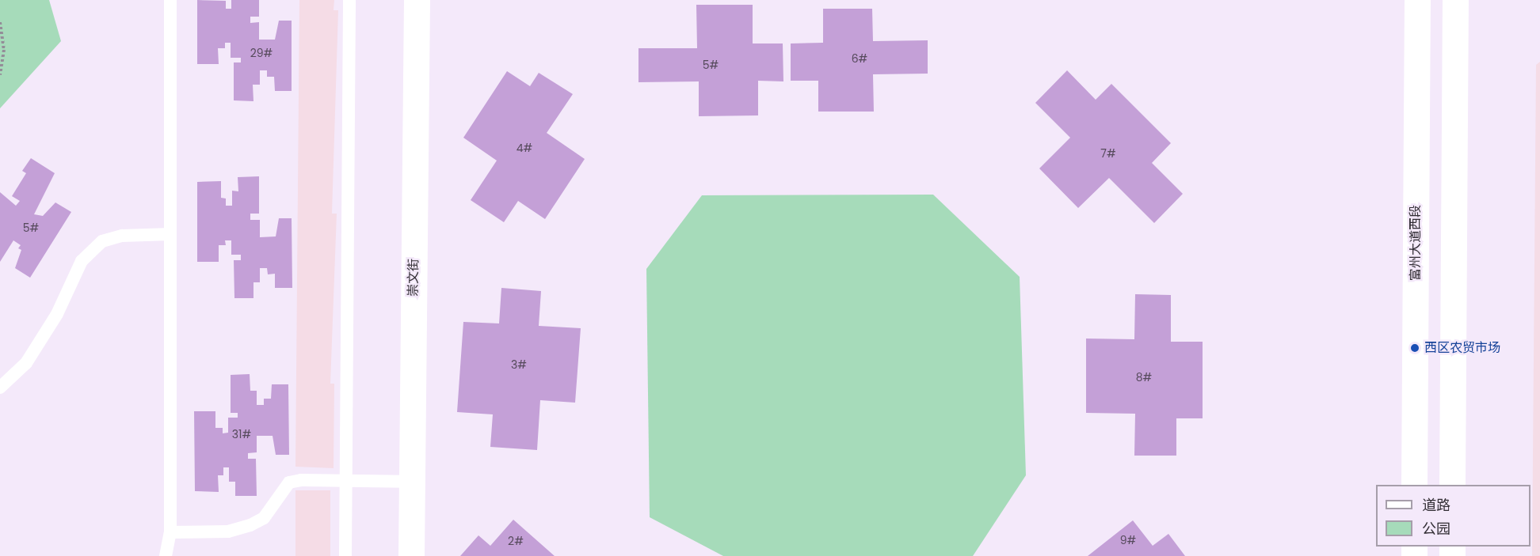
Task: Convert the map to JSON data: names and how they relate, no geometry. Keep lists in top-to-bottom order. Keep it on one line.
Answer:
{"streets":{"main road":["富州大道西段","崇文街"]},"places":["西区农贸市场"],"house_numbers":["29#","6#","5#","4#","7#","5#","3#","8#","31#","9#","2#"],"legend":["道路","公园"]}
